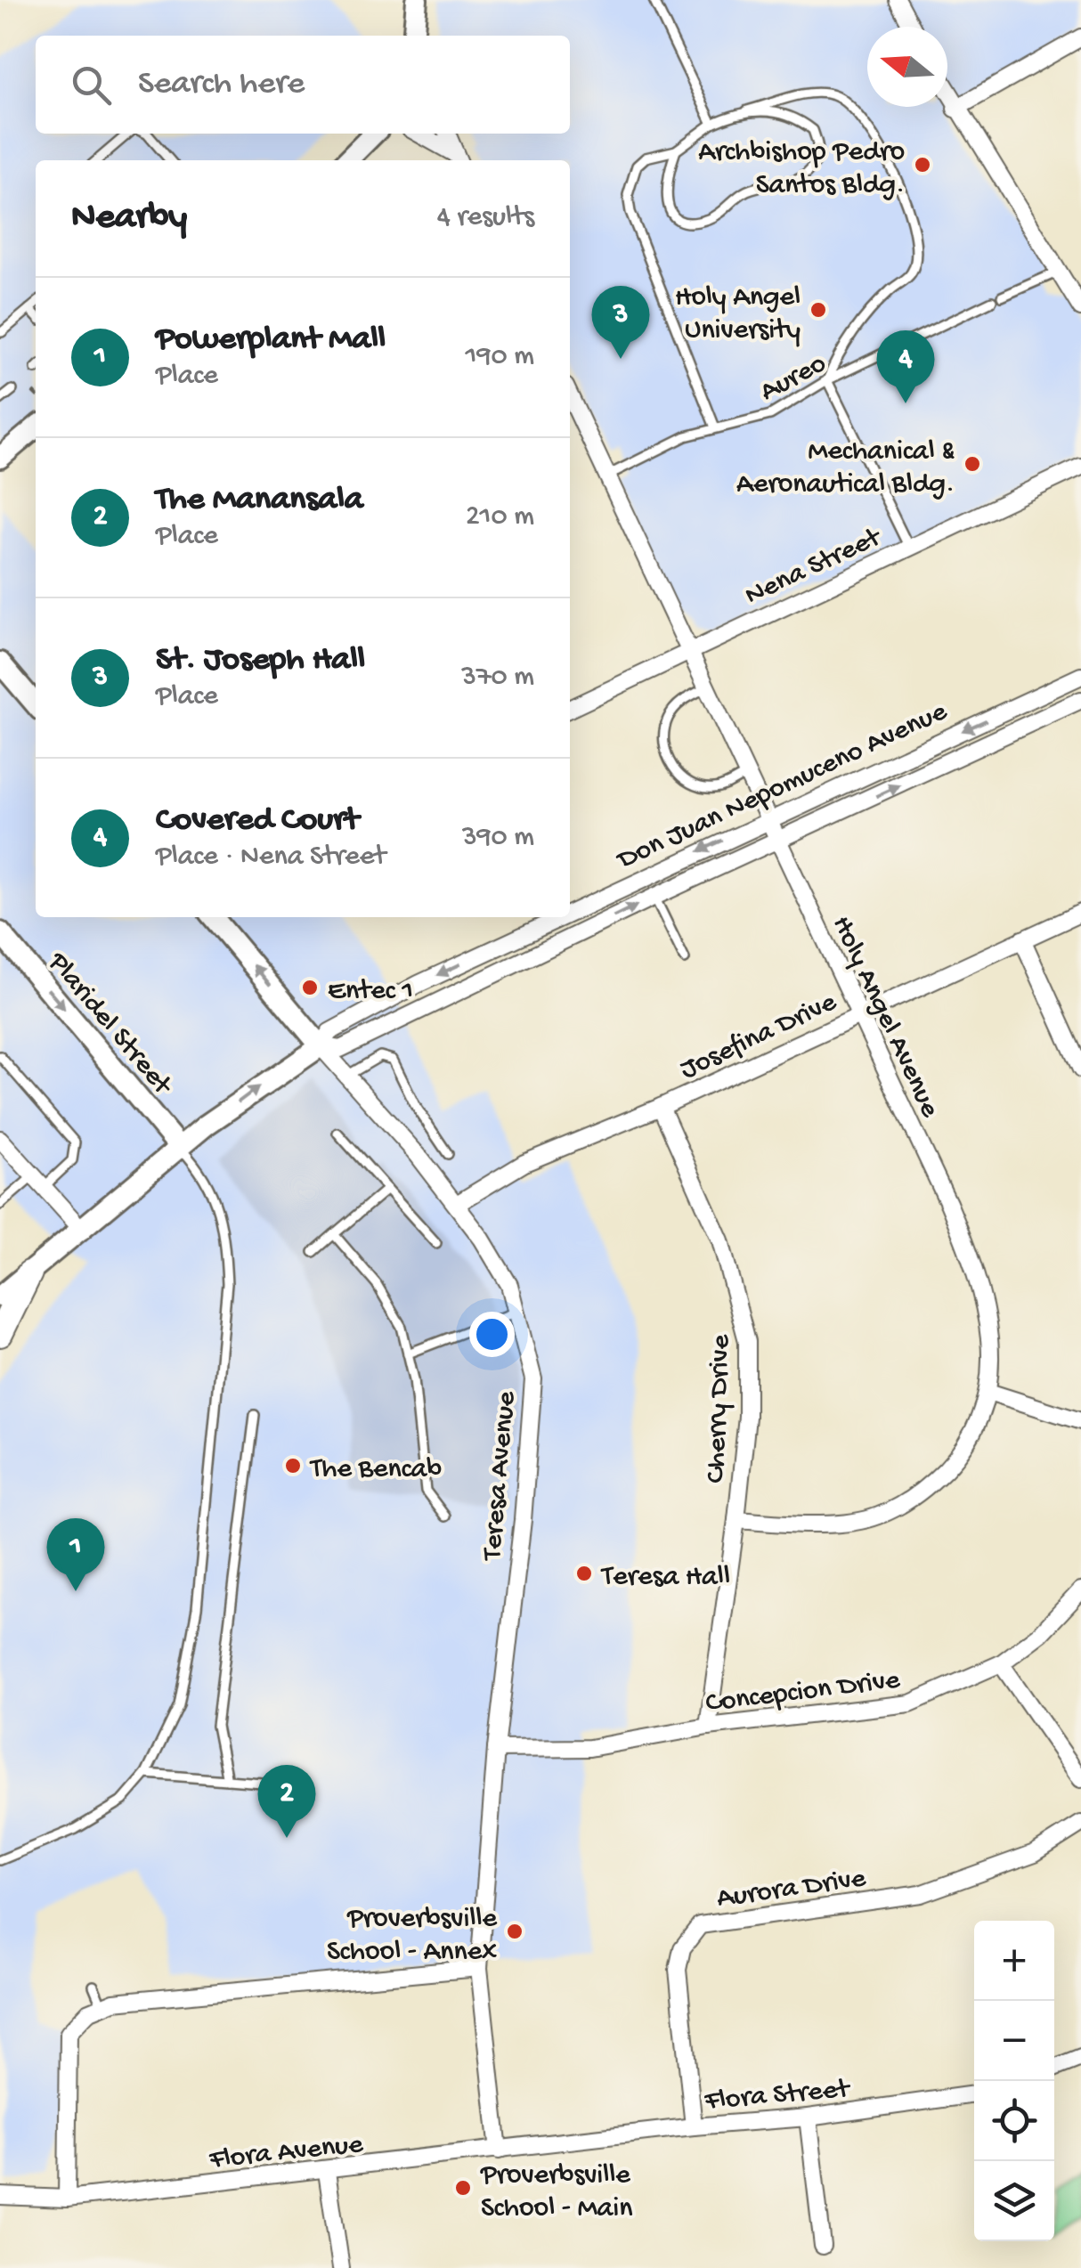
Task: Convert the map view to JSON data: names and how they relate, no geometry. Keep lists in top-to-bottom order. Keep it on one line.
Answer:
{"streets":{"street":["Nena Street","Don Juan Nepomuceno Avenue","Holy Angel Avenue","Plaridel Street","Josefina Drive","Cherry Drive","Teresa Avenue","Concepcion Drive","Aurora Drive","Flora Street","Flora Avenue"],"lane":["Aureo"]},"crossings":[["Aureo","Holy Angel Avenue"],["Nena Street","Holy Angel Avenue"],["Don Juan Nepomuceno Avenue","Holy Angel Avenue"],["Don Juan Nepomuceno Avenue","Plaridel Street"],["Don Juan Nepomuceno Avenue","Teresa Avenue"],["Holy Angel Avenue","Josefina Drive"],["Holy Angel Avenue","Cherry Drive"],["Josefina Drive","Cherry Drive"],["Josefina Drive","Teresa Avenue"],["Cherry Drive","Concepcion Drive"],["Teresa Avenue","Concepcion Drive"],["Teresa Avenue","Flora Avenue"],["Aurora Drive","Flora Street"],["Flora Street","Flora Avenue"]],"places":["Archbishop Pedro Santos Bldg.","Holy Angel University","Mechanical & Aeronautical Bldg.","Entec 1","The Bencab","Teresa Hall","Proverbsville School - Annex","Proverbsville School - Main"],"north":"left","page":{"search":"Search here","heading":["Nearby","4 results"],"list":[{"mark":"1","name":"Powerplant Mall","note":"Place","value":"190 m"},{"mark":"2","name":"The Manansala","note":"Place","value":"210 m"},{"mark":"3","name":"St. Joseph Hall","note":"Place","value":"370 m"},{"mark":"4","name":"Covered Court","note":"Place · Nena Street","value":"390 m"}],"pins":["3","4","1","2"],"map_buttons":["+","−"]}}
